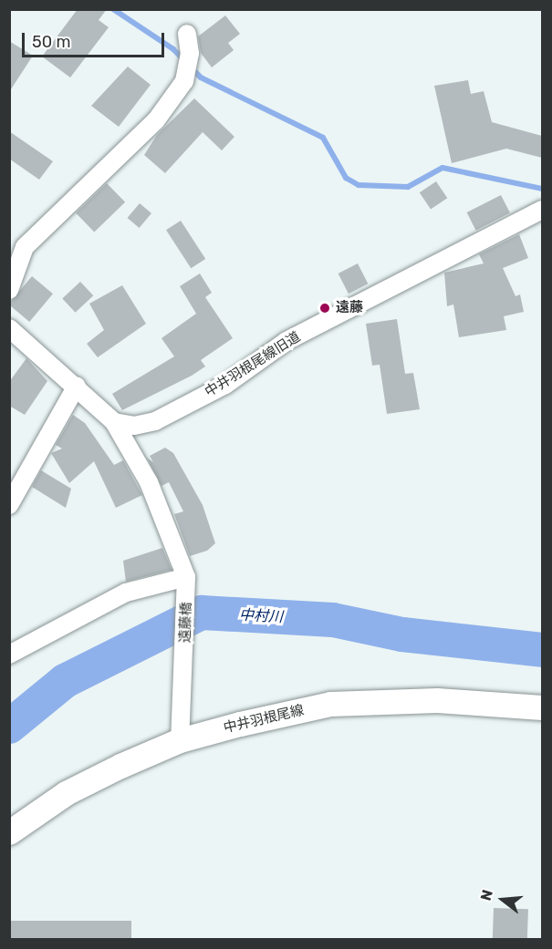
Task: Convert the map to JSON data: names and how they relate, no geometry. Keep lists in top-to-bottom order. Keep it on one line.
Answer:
{"streets":{"main road":["中井羽根尾線"],"street":["中井羽根尾線旧道","遠藤橋"]},"crossings":[["遠藤橋","中井羽根尾線"]],"water":["中村川"],"places":["遠藤"],"scale_bar":"50 m","north":"left"}
